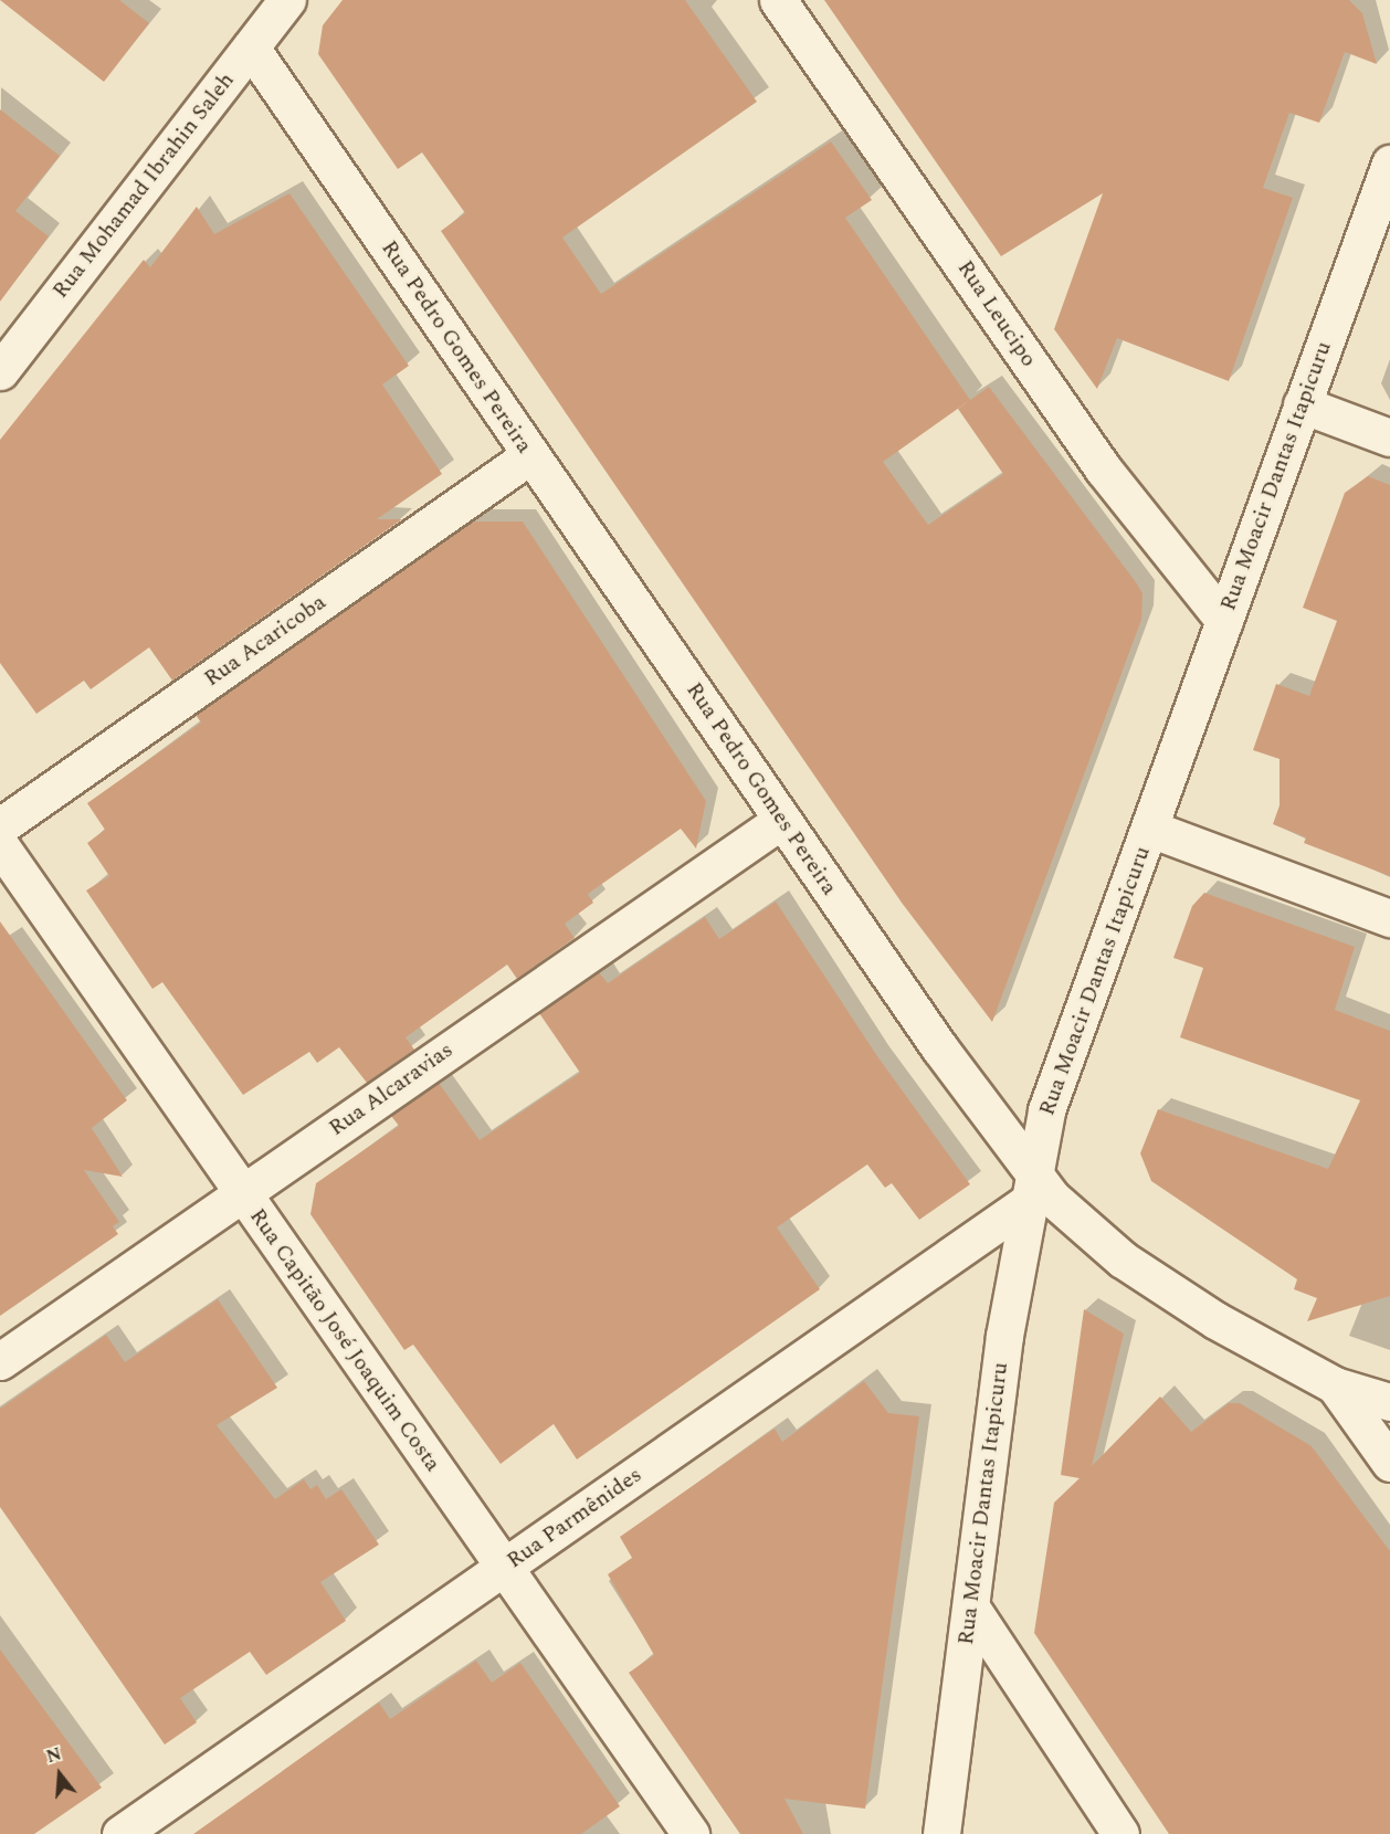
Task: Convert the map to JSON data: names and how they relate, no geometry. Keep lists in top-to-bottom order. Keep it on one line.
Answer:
{"streets":{"street":["Rua Mohamad Ibrahin Saleh","Rua Leucipo","Rua Pedro Gomes Pereira","Rua Moacir Dantas Itapicuru","Rua Acaricoba","Rua Alcaravias","Rua Capitão José Joaquim Costa","Rua Parmênides"]},"crossings":[["Rua Mohamad Ibrahin Saleh","Rua Pedro Gomes Pereira"],["Rua Leucipo","Rua Moacir Dantas Itapicuru"],["Rua Pedro Gomes Pereira","Rua Moacir Dantas Itapicuru"],["Rua Pedro Gomes Pereira","Rua Acaricoba"],["Rua Pedro Gomes Pereira","Rua Alcaravias"],["Rua Pedro Gomes Pereira","Rua Parmênides"],["Rua Moacir Dantas Itapicuru","Rua Parmênides"],["Rua Alcaravias","Rua Capitão José Joaquim Costa"],["Rua Capitão José Joaquim Costa","Rua Parmênides"]],"north":"top"}
